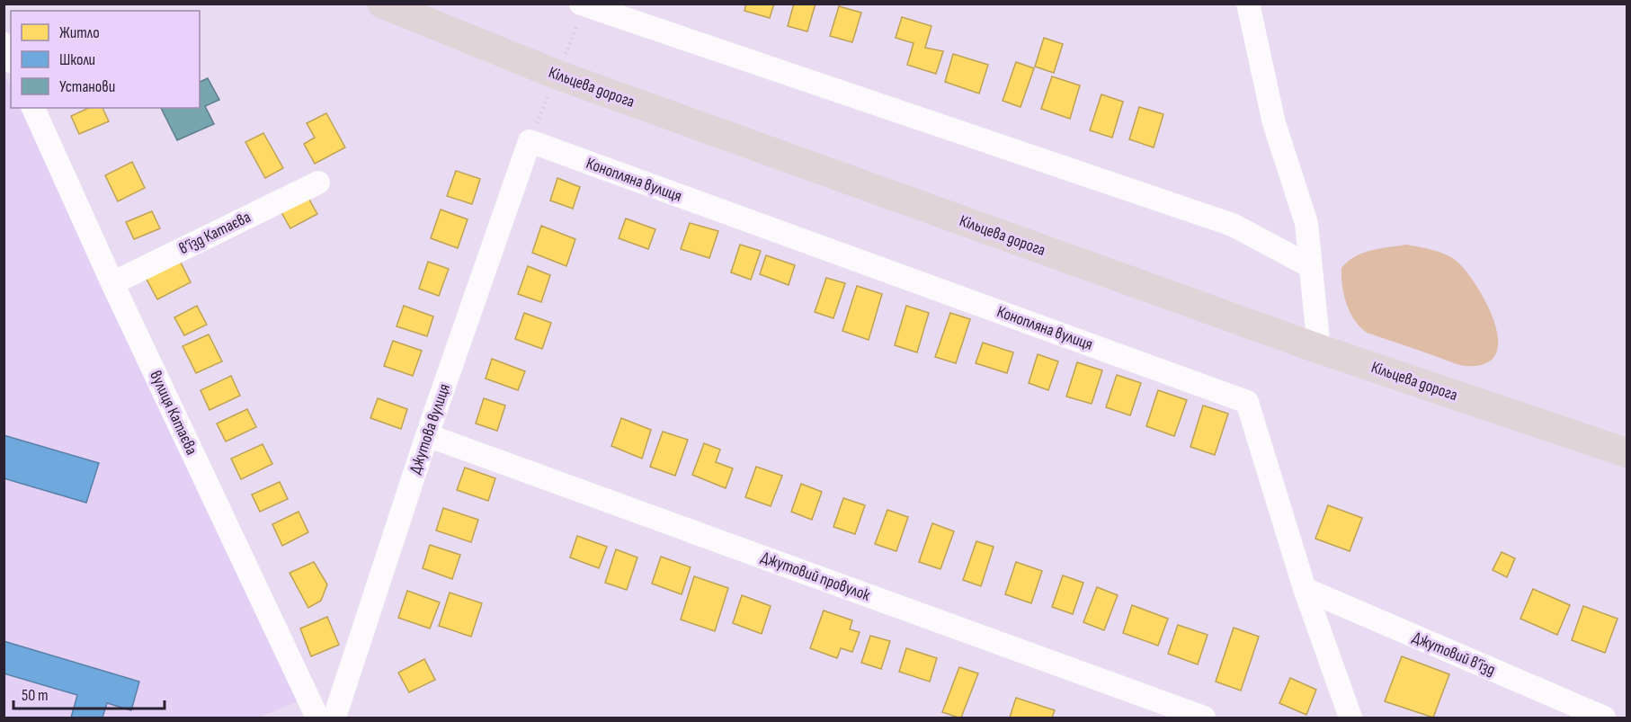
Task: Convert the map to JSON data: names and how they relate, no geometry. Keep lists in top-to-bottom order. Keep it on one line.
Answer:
{"streets":{"highway":["Кільцева дорога"],"street":["Конопляна вулиця","в’їзд Катаєва","вулиця Катаєва","Джутова вулиця","Джутовий провулок","Джутовий в’їзд"]},"crossings":[["Конопляна вулиця","Джутова вулиця"],["Конопляна вулиця","Джутовий в’їзд"],["в’їзд Катаєва","вулиця Катаєва"],["Джутова вулиця","Джутовий провулок"]],"legend":["Житло","Школи","Установи"],"scale_bar":"50 m"}
